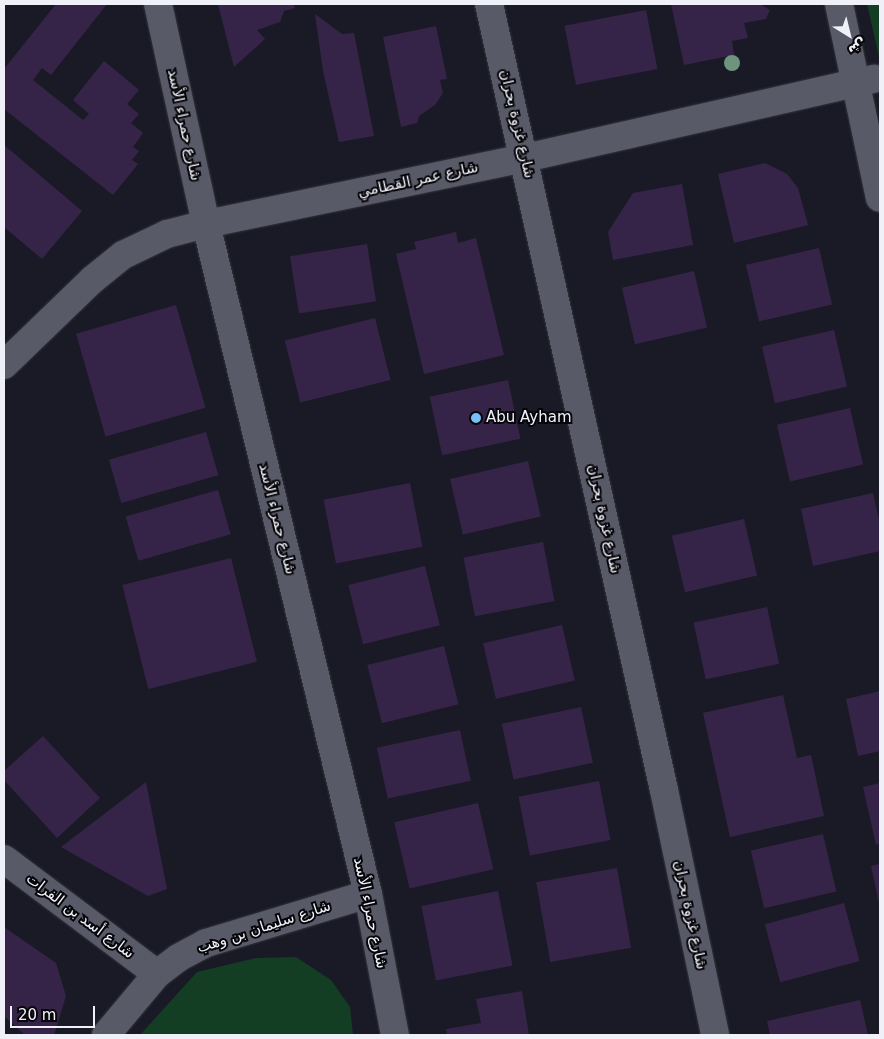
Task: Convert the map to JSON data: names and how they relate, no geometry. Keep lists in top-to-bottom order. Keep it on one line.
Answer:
{"streets":{"street":["شارع غزوة بحران","شارع حمراء الأسد","شارع عمر القطامي","شارع أسد بن الفرات","شارع سليمان بن وهب"]},"crossings":[["شارع غزوة بحران","شارع عمر القطامي"],["شارع حمراء الأسد","شارع عمر القطامي"],["شارع حمراء الأسد","شارع سليمان بن وهب"],["شارع أسد بن الفرات","شارع سليمان بن وهب"]],"places":["Abu Ayham"],"scale_bar":"20 m","north":"bottom right"}
